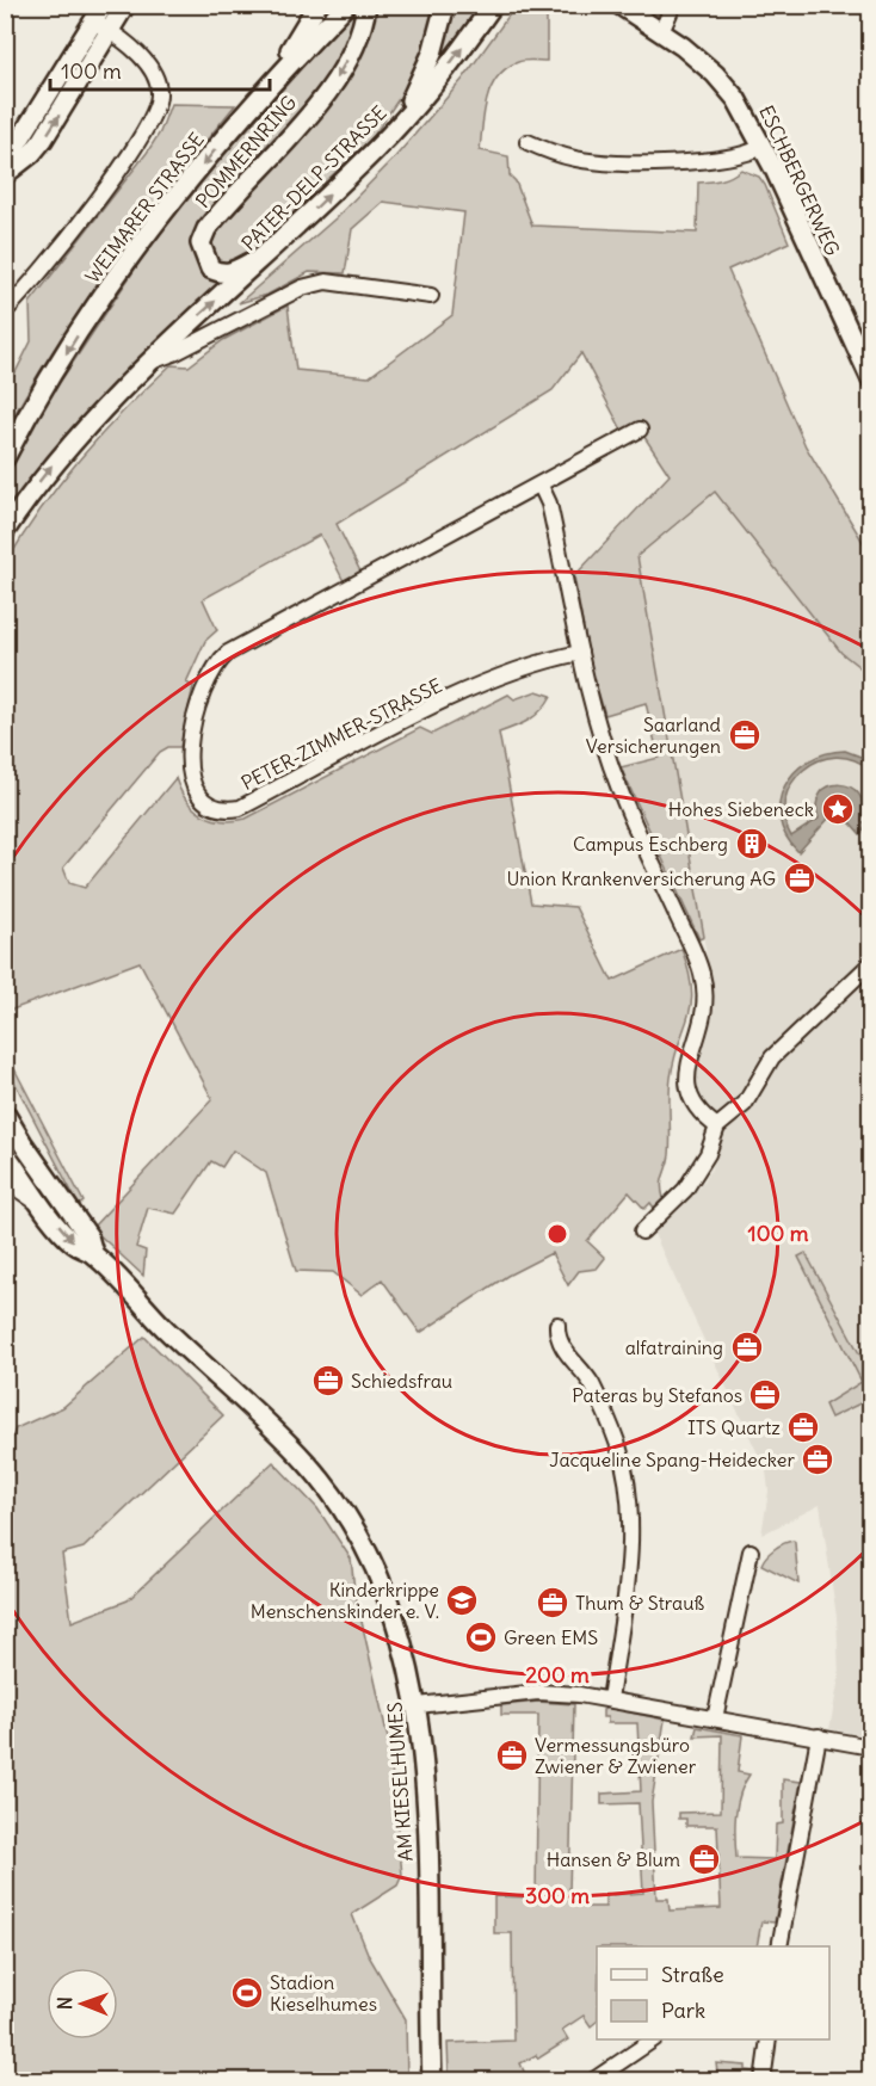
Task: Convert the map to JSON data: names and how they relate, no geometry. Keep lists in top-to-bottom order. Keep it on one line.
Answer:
{"streets":{"street":["POMMERNRING","PATER-DELP-STRASSE","ESCHBERGERWEG","WEIMARER STRASSE","PETER-ZIMMER-STRASSE","AM KIESELHUMES"]},"crossings":[["POMMERNRING","PATER-DELP-STRASSE"],["POMMERNRING","WEIMARER STRASSE"]],"one_way":["PATER-DELP-STRASSE"],"places":{"office":["Saarland Versicherungen","Union Krankenversicherung AG","alfatraining","Schiedsfrau","Pateras by Stefanos","ITS Quartz","Jacqueline Spang-Heidecker","Thum & Strauß","Vermessungsbüro Zwiener & Zwiener","Hansen & Blum"],"place":["Hohes Siebeneck"],"building":["Campus Eschberg"],"school or university":["Kinderkrippe Menschenskinder e. V."],"sports":["Green EMS","Stadion Kieselhumes"]},"legend":["Straße","Park"],"scale_bar":"100 m","north":"left","rings":["100 m","200 m","300 m"]}
